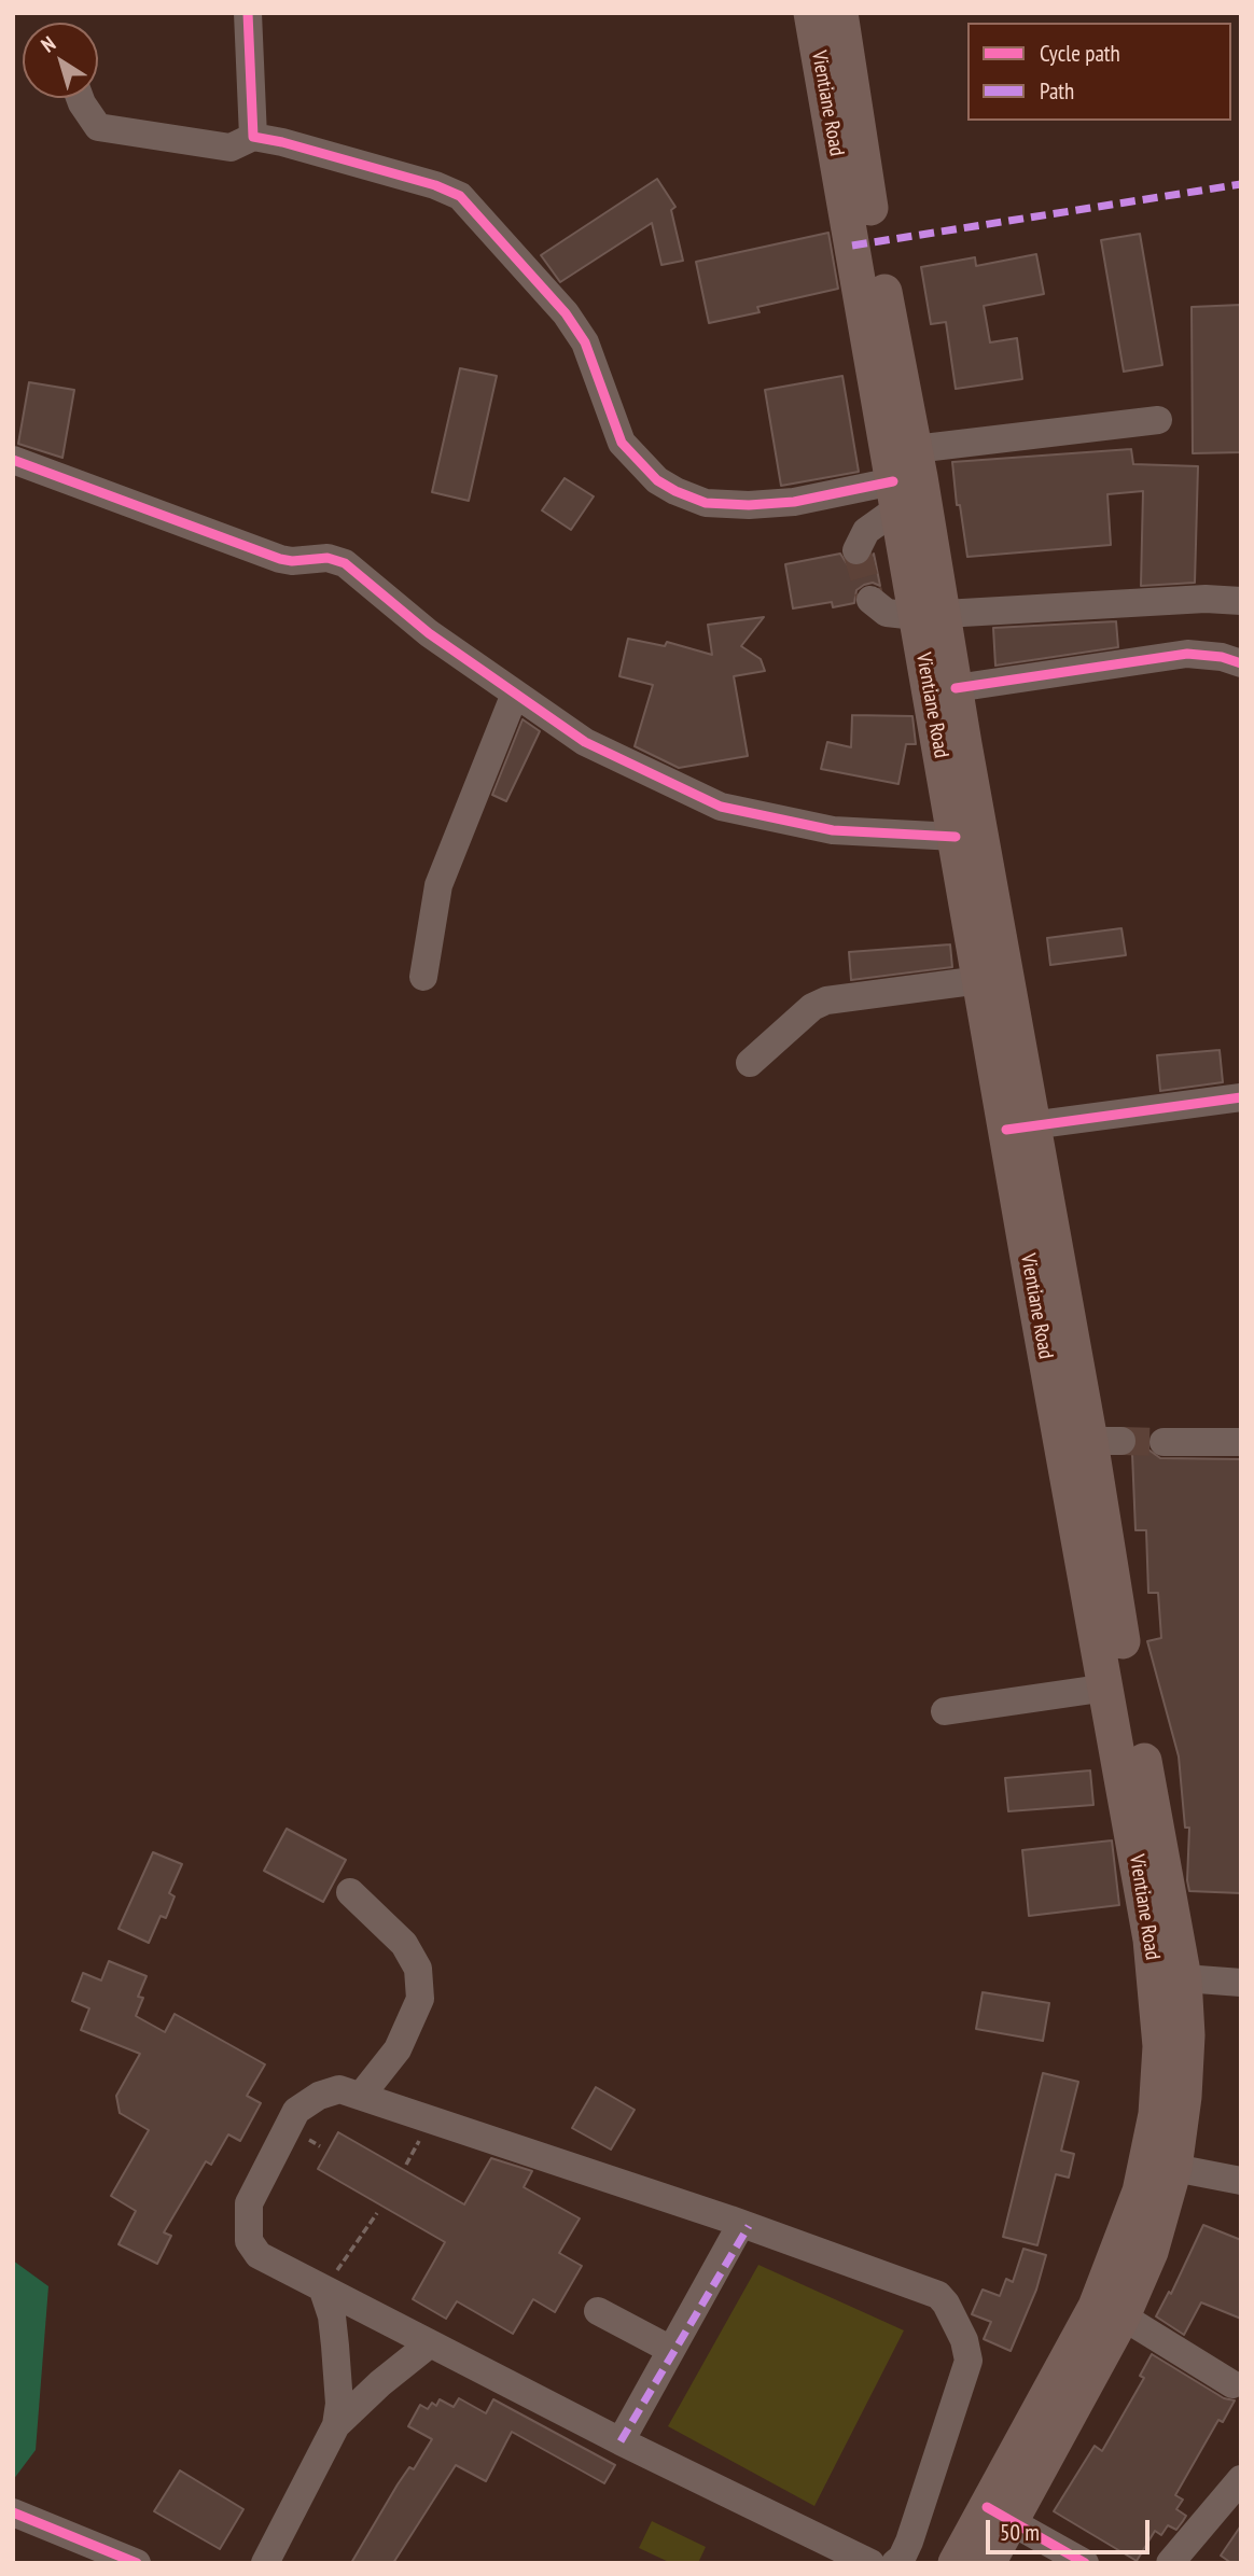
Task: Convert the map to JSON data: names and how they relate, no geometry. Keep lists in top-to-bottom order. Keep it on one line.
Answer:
{"streets":{"main road":["Vientiane Road"]},"legend":["Cycle path","Path"],"scale_bar":"50 m","north":"top left"}
